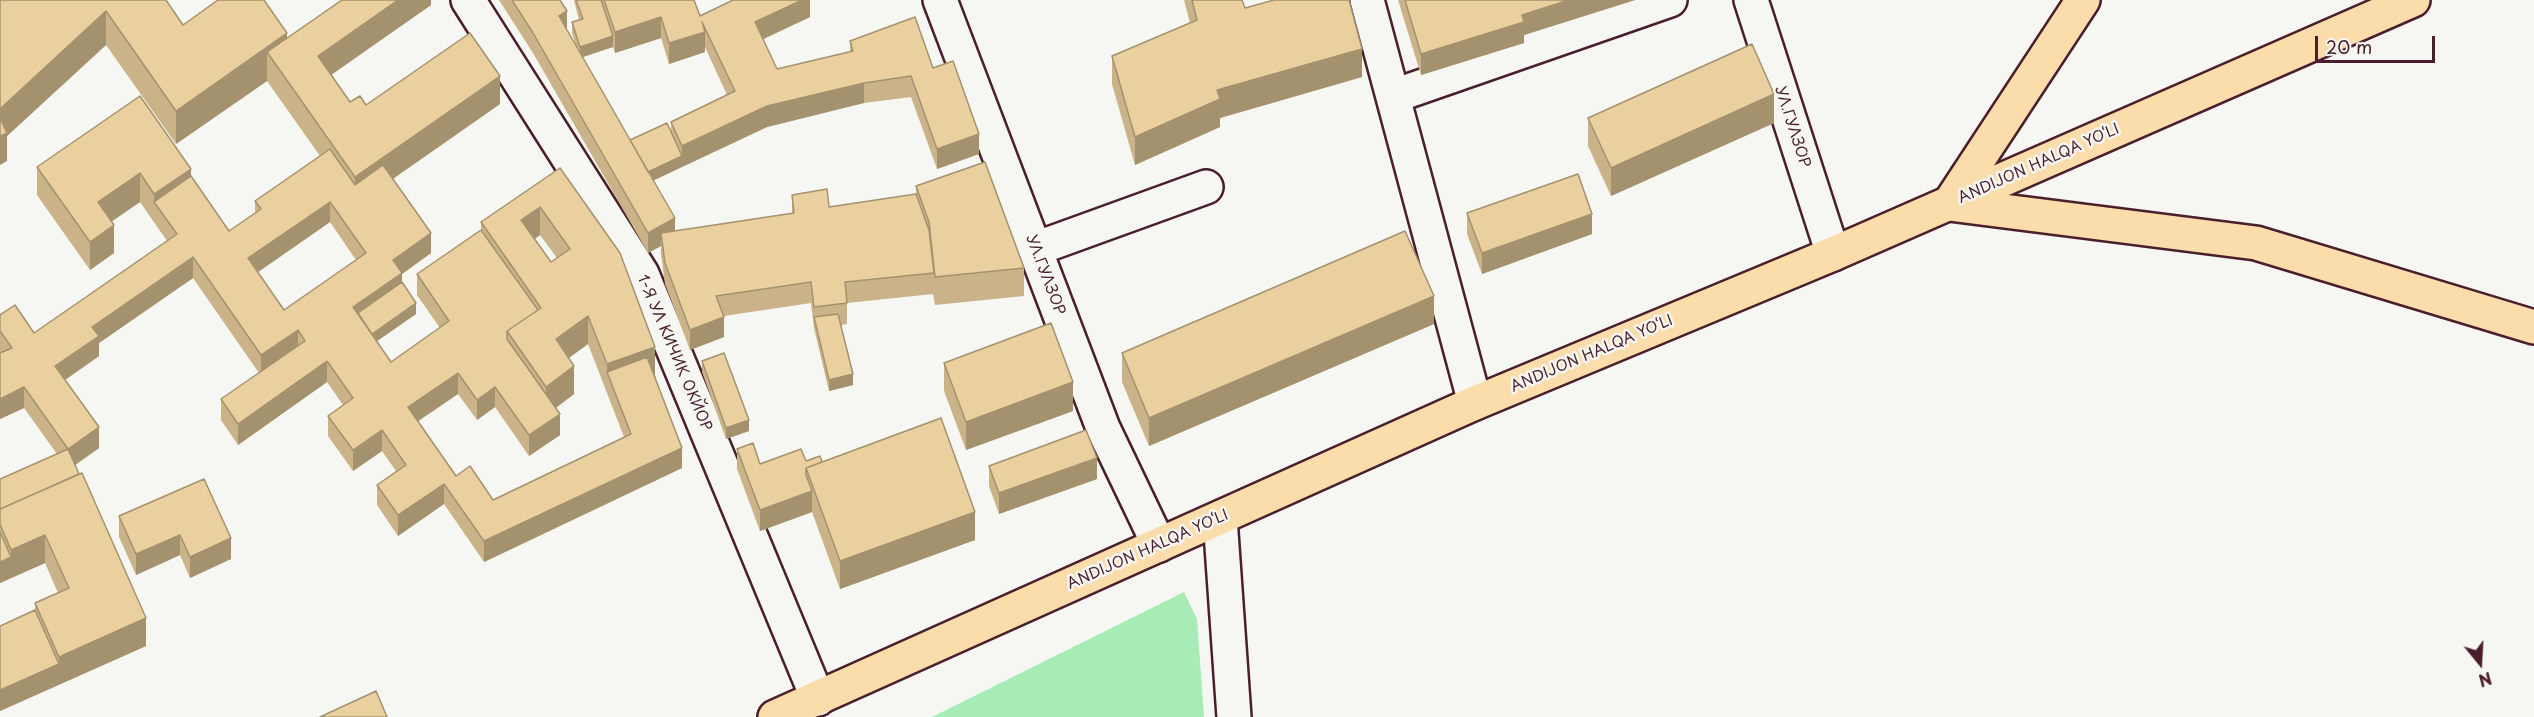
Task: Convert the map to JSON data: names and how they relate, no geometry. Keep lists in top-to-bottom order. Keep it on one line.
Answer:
{"streets":{"main road":["ANDIJON HALQA YO‘LI"],"street":["УЛ.ГУЛЗОР","1-Я УЛ КИЧИК ОКЙОР"]},"crossings":[["УЛ.ГУЛЗОР","ANDIJON HALQA YO‘LI"],["ANDIJON HALQA YO‘LI","1-Я УЛ КИЧИК ОКЙОР"]],"scale_bar":"20 m","north":"bottom"}
